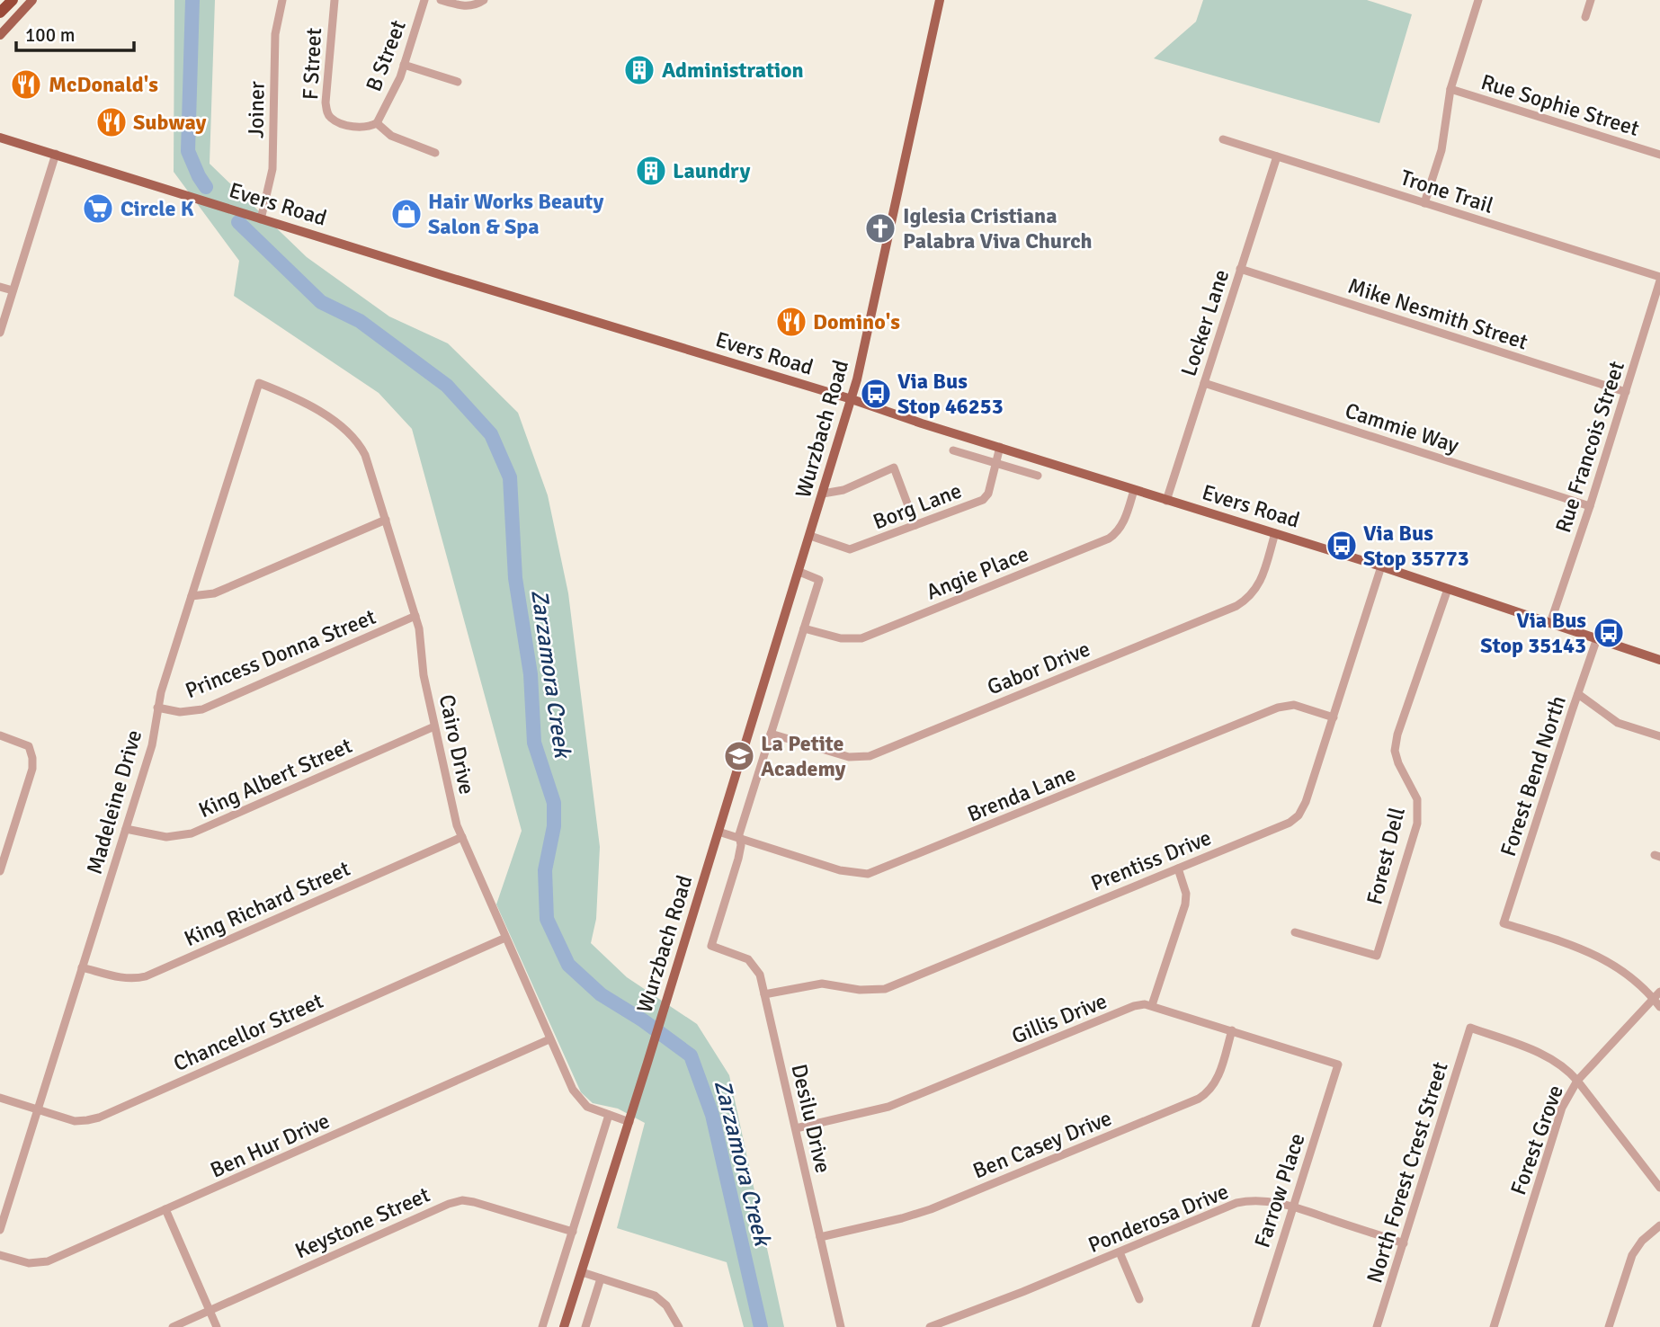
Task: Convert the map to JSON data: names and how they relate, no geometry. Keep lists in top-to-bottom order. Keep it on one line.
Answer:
{"streets":{"main road":["Evers Road","Wurzbach Road"],"street":["B Street","F Street","Rue Sophie Street","Joiner","Trone Trail","Mike Nesmith Street","Locker Lane","Cammie Way","Rue Francois Street","Borg Lane","Angie Place","Princess Donna Street","Gabor Drive","Cairo Drive","Forest Bend North","King Albert Street","Brenda Lane","Madeleine Drive","Forest Dell","Prentiss Drive","King Richard Street","Gillis Drive","Chancellor Street","Desilu Drive","Forest Grove","Ben Casey Drive","Ben Hur Drive","North Forest Crest Street","Farrow Place","Ponderosa Drive","Keystone Street"]},"crossings":[["B Street","F Street"],["Joiner","Evers Road"],["Trone Trail","Locker Lane"],["Trone Trail","Rue Francois Street"],["Evers Road","Locker Lane"],["Evers Road","Wurzbach Road"],["Evers Road","Rue Francois Street"],["Evers Road","Borg Lane"],["Evers Road","Angie Place"],["Evers Road","Gabor Drive"],["Evers Road","Forest Bend North"],["Evers Road","Forest Dell"],["Evers Road","Prentiss Drive"],["Mike Nesmith Street","Locker Lane"],["Mike Nesmith Street","Rue Francois Street"],["Locker Lane","Cammie Way"],["Cammie Way","Rue Francois Street"],["Wurzbach Road","Borg Lane"],["Wurzbach Road","Angie Place"],["Wurzbach Road","Gabor Drive"],["Wurzbach Road","Cairo Drive"],["Wurzbach Road","Brenda Lane"],["Wurzbach Road","Desilu Drive"],["Princess Donna Street","Cairo Drive"],["Princess Donna Street","Madeleine Drive"],["Cairo Drive","King Albert Street"],["Cairo Drive","Madeleine Drive"],["Cairo Drive","King Richard Street"],["Cairo Drive","Chancellor Street"],["Cairo Drive","Ben Hur Drive"],["Forest Bend North","Forest Grove"],["King Albert Street","Madeleine Drive"],["Brenda Lane","Prentiss Drive"],["Madeleine Drive","King Richard Street"],["Madeleine Drive","Chancellor Street"],["Prentiss Drive","Desilu Drive"],["Gillis Drive","Desilu Drive"],["Gillis Drive","Ben Casey Drive"],["Gillis Drive","Farrow Place"],["Desilu Drive","Ben Casey Drive"],["Forest Grove","North Forest Crest Street"],["North Forest Crest Street","Ponderosa Drive"],["Farrow Place","Ponderosa Drive"]],"water":["Zarzamora Creek"],"places":{"building":["Administration","Laundry"],"restaurant":["McDonald's","Subway","Domino's"],"supermarket":["Circle K"],"shop":["Hair Works Beauty Salon & Spa"],"church":["Iglesia Cristiana Palabra Viva Church"],"bus stop":["Via Bus Stop 46253","Via Bus Stop 35773","Via Bus Stop 35143"],"school or university":["La Petite Academy"]},"scale_bar":"100 m"}
